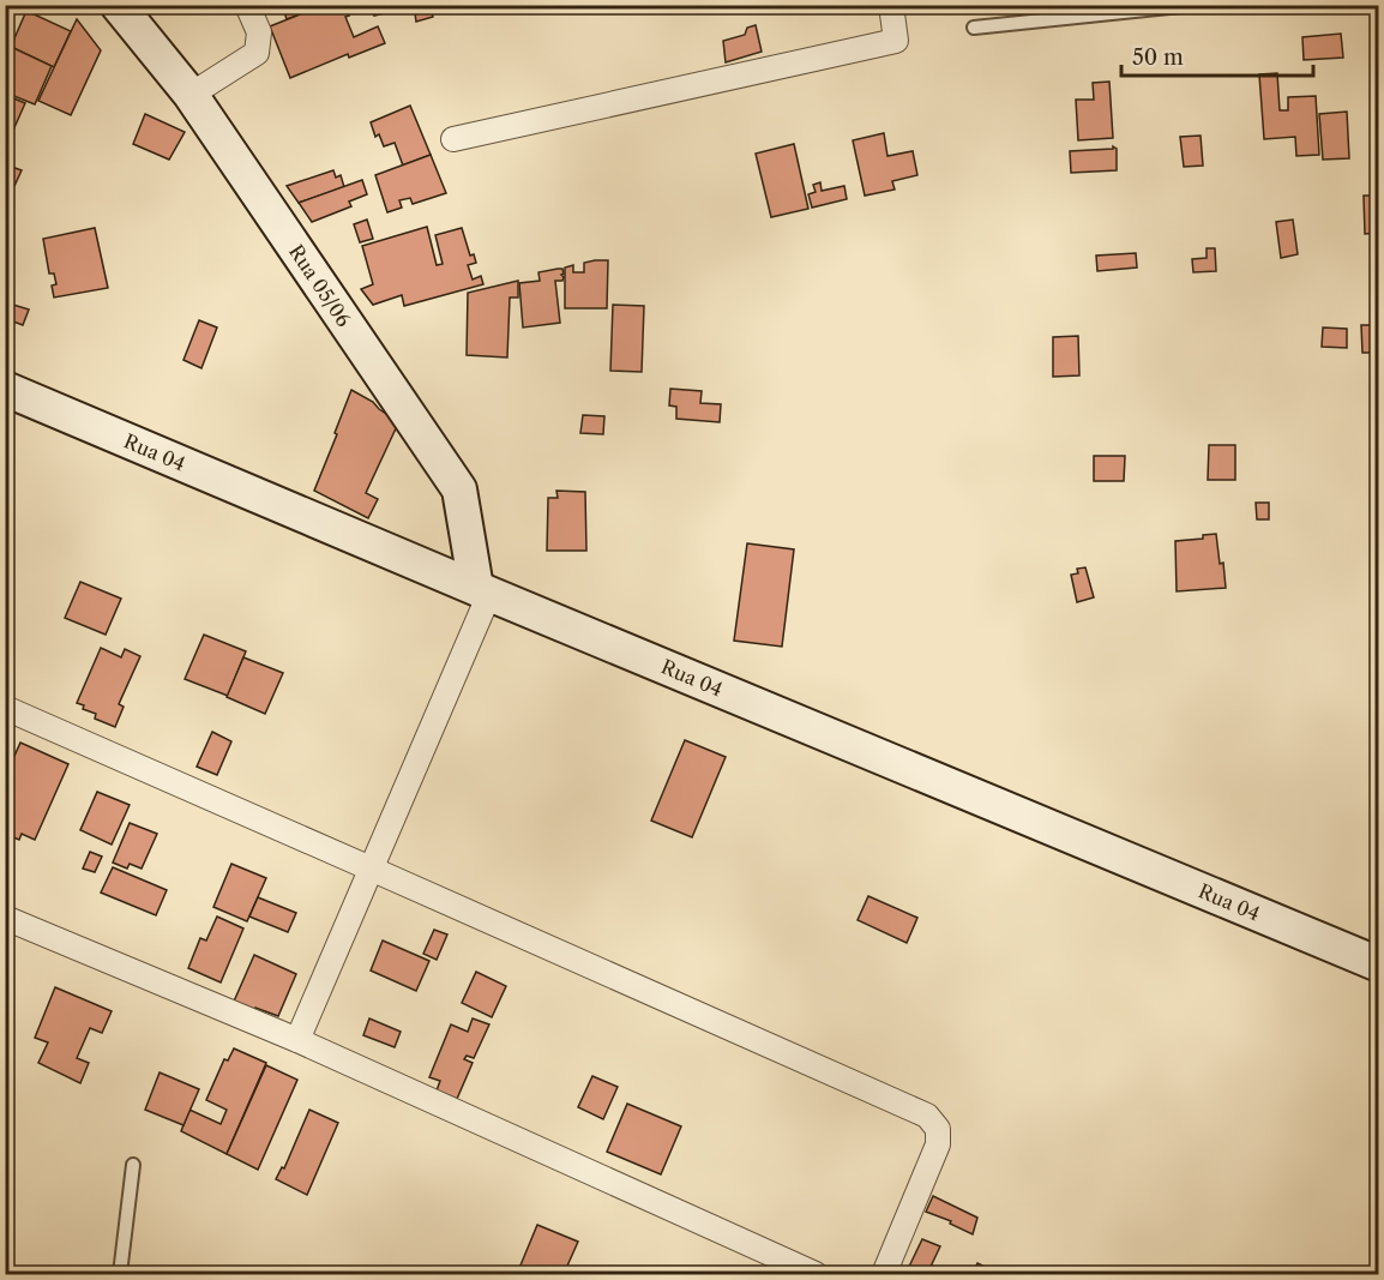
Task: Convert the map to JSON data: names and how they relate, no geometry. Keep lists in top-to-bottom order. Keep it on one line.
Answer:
{"streets":{"street":["Rua 05/06","Rua 04"]},"crossings":[["Rua 05/06","Rua 04"]],"scale_bar":"50 m"}
